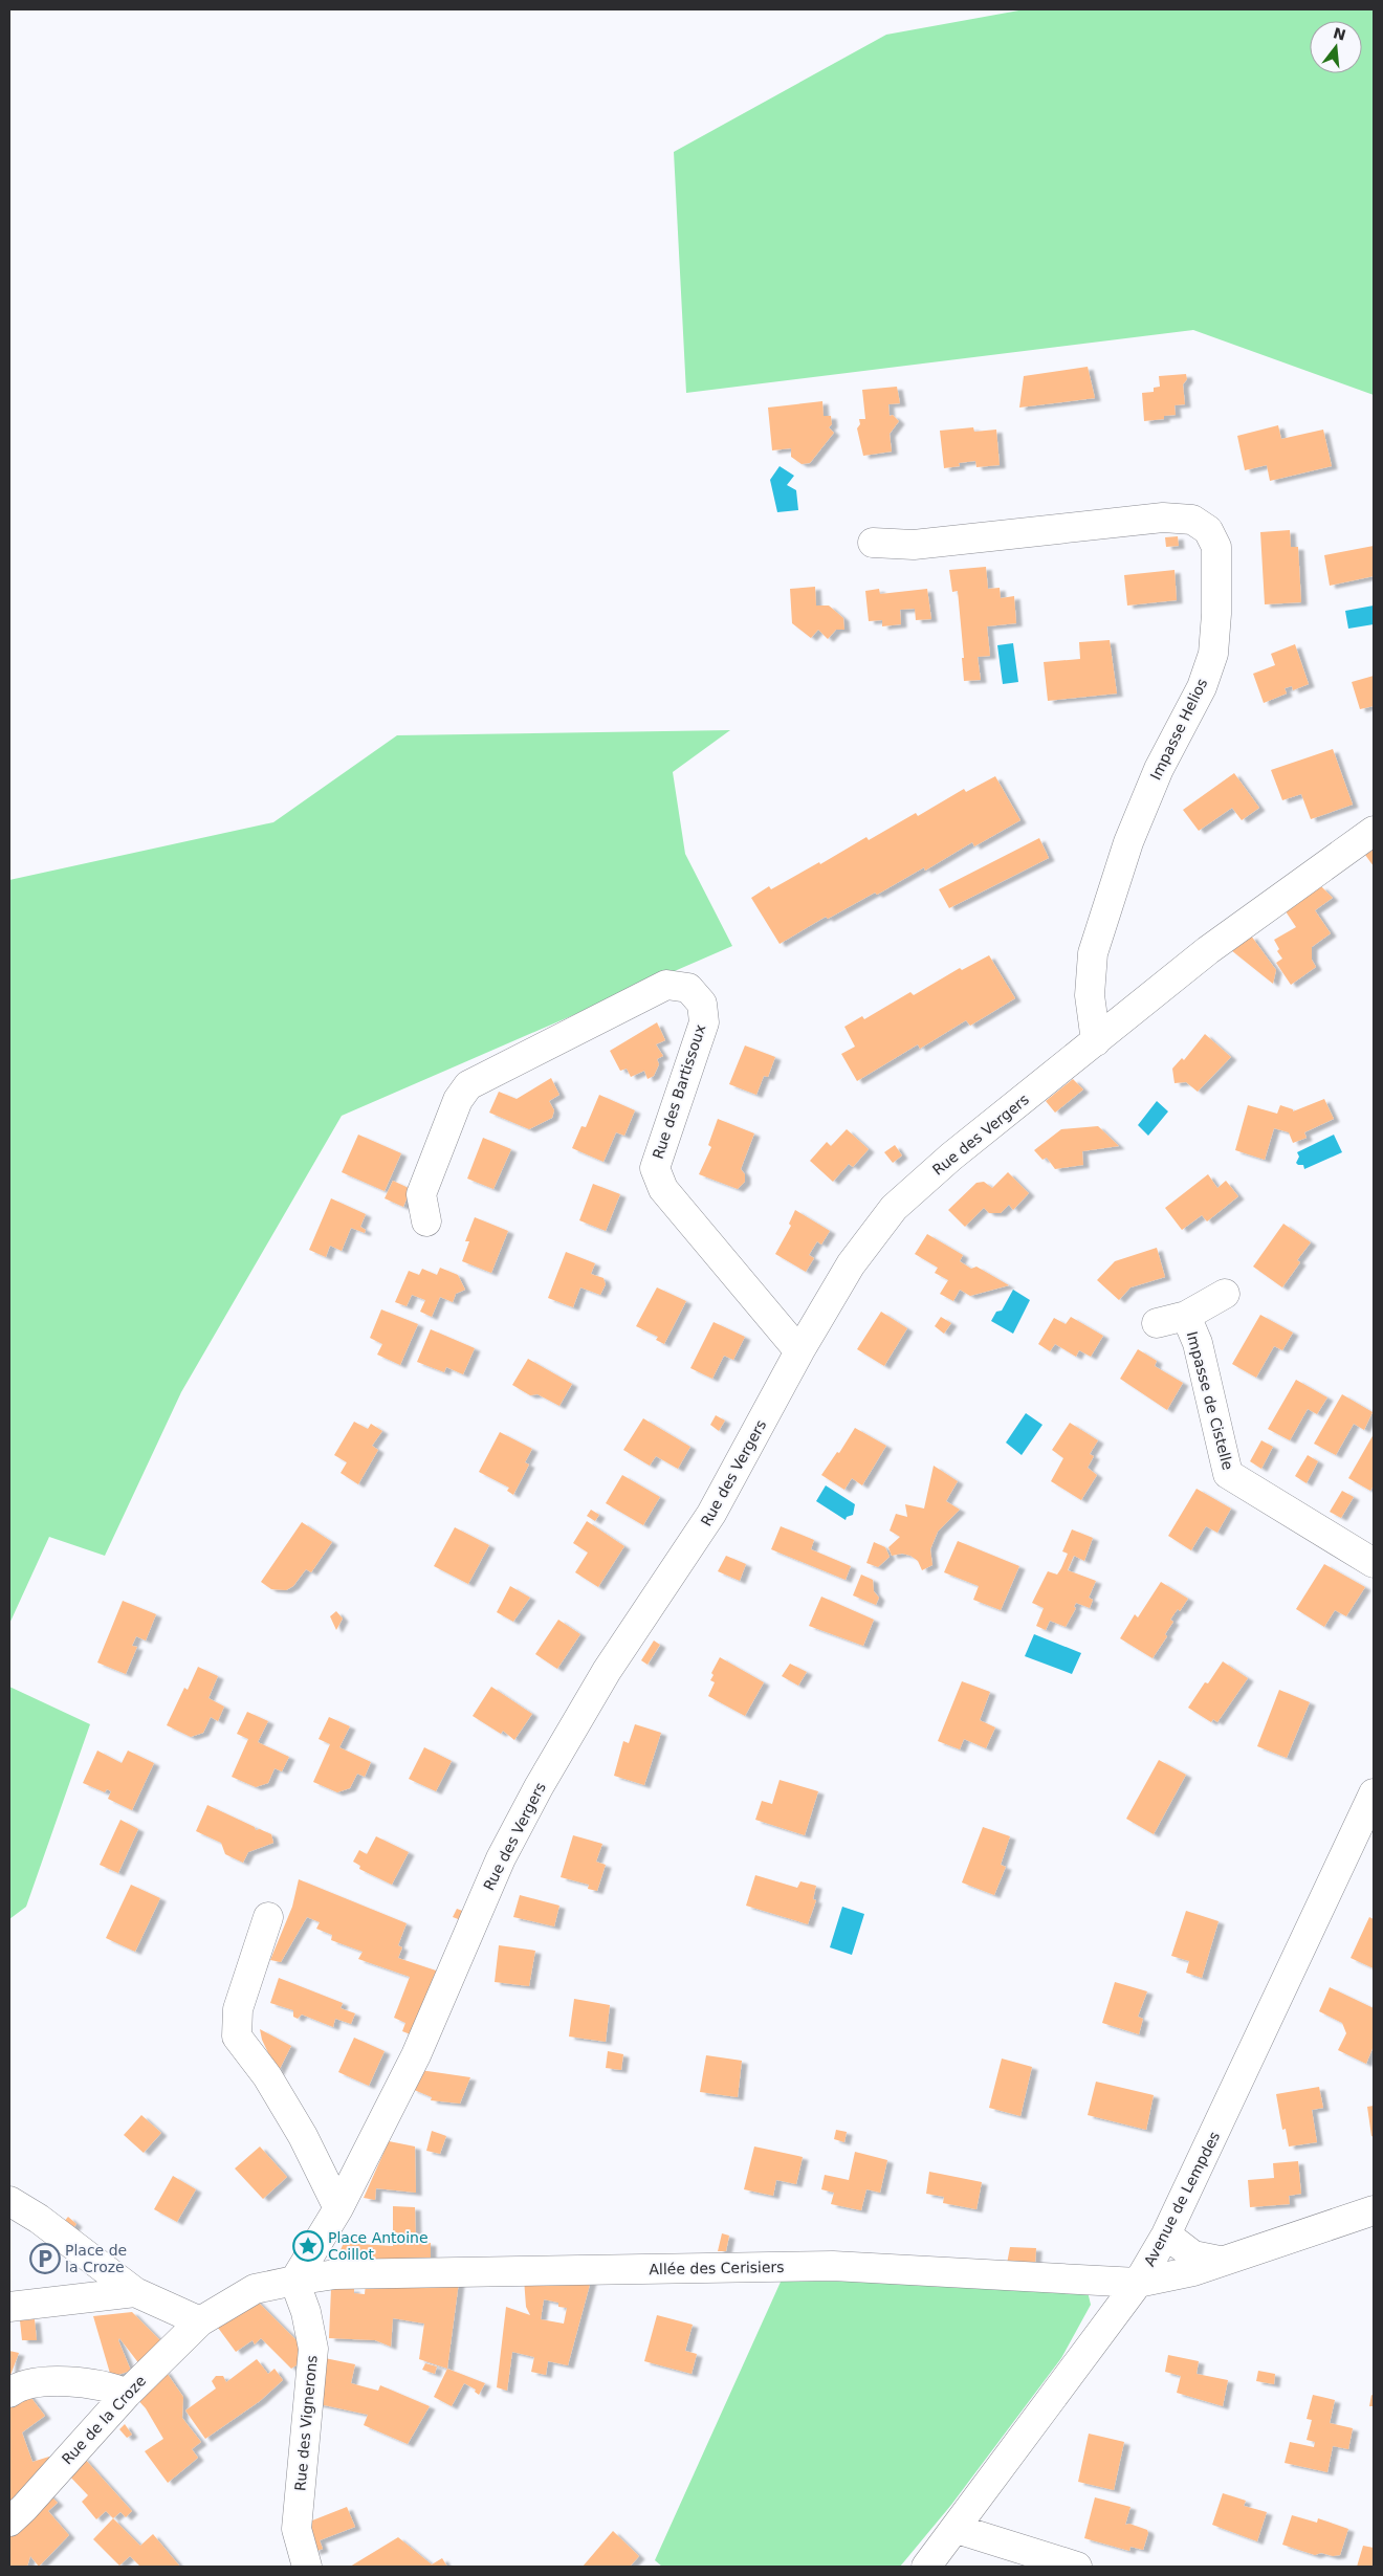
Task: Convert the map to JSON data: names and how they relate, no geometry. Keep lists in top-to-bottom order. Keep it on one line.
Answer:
{"streets":{"street":["Impasse Helios","Rue des Bartissoux","Rue des Vergers","Impasse de Cistelle","Avenue de Lempdes","Allée des Cerisiers","Rue de la Croze","Rue des Vignerons"]},"crossings":[["Impasse Helios","Rue des Vergers"],["Rue des Bartissoux","Rue des Vergers"],["Rue des Vergers","Allée des Cerisiers"],["Rue des Vergers","Rue des Vignerons"],["Avenue de Lempdes","Allée des Cerisiers"],["Allée des Cerisiers","Rue des Vignerons"]],"places":{"place":["Place Antoine Coillot"],"parking":["Place de la Croze"]},"north":"top"}
